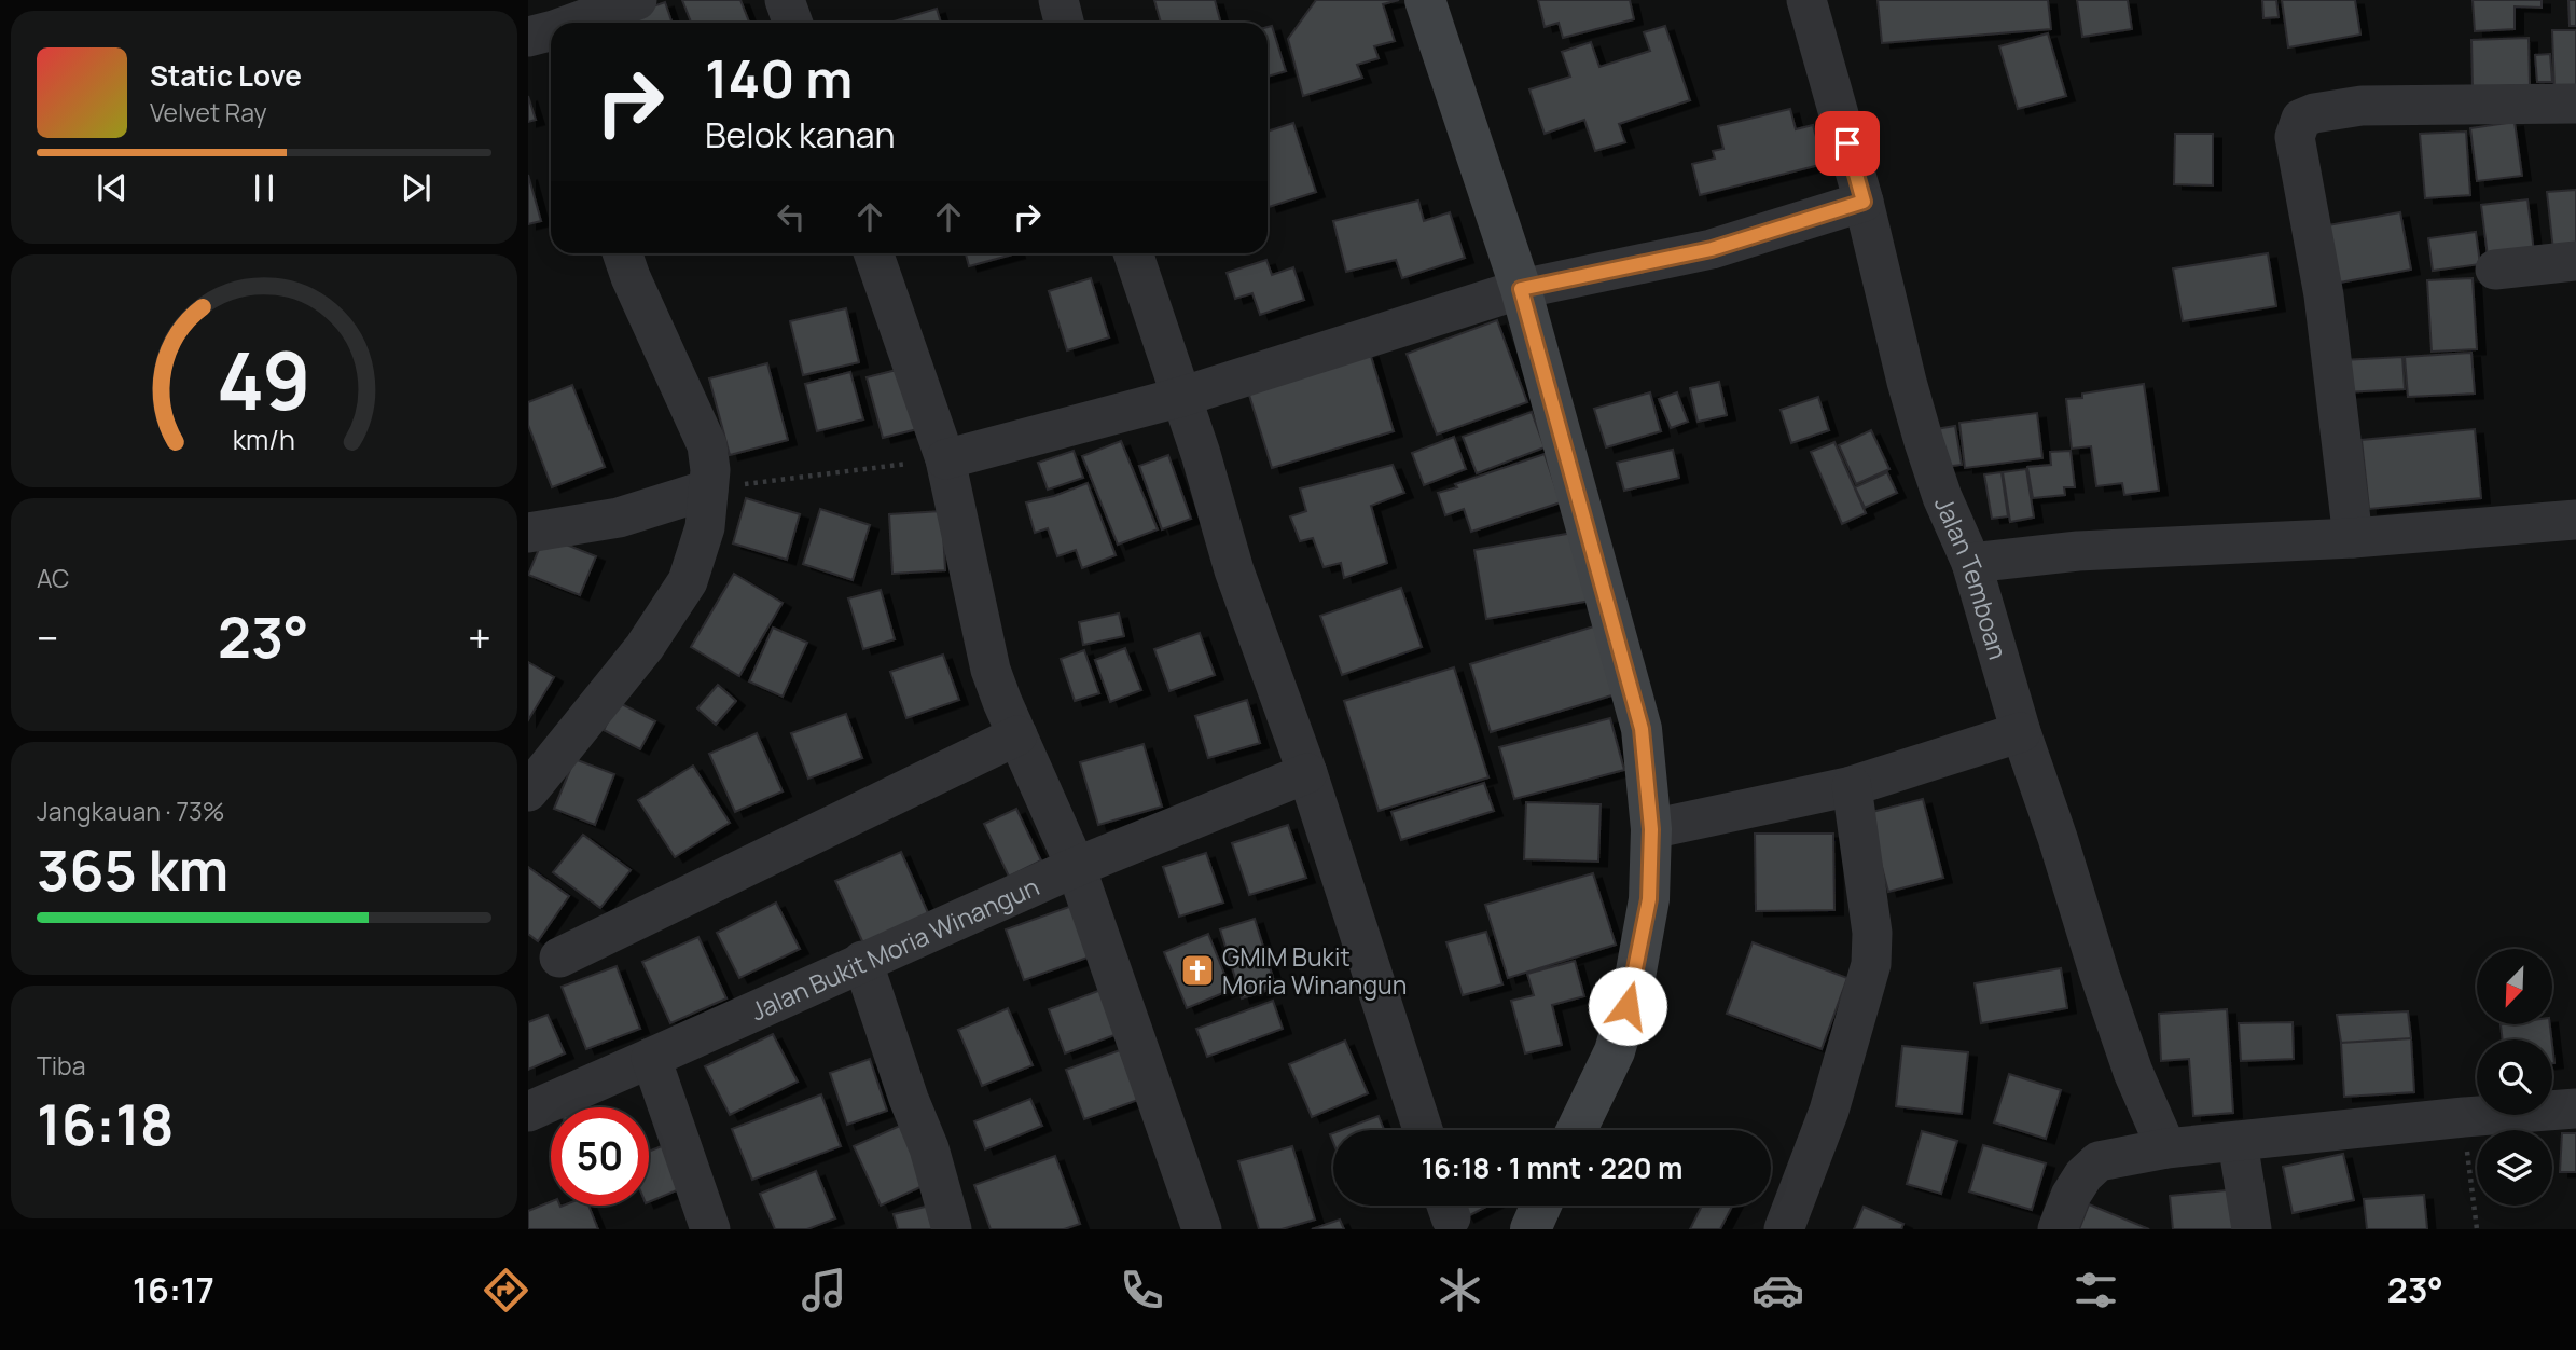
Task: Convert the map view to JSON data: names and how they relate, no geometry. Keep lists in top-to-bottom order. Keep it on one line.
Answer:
{"streets":{"street":["Jalan Temboan","Jalan Bukit Moria Winangun"]},"places":{"church":["GMIM Bukit Moria Winangun"]},"north":"bottom left","page":{"turn":["140 m","Belok kanan"],"song":["Static Love","Velvet Ray"],"tile":["AC",["Jangkauan · 73%","365 km"],["Tiba","16:18"]],"heat":["−","23°","+"],"limit":"50","trip":"16:18 · 1 mnt · 220 m","tabs":["16:17","23°"],"gauge":["49","km/h"]}}
